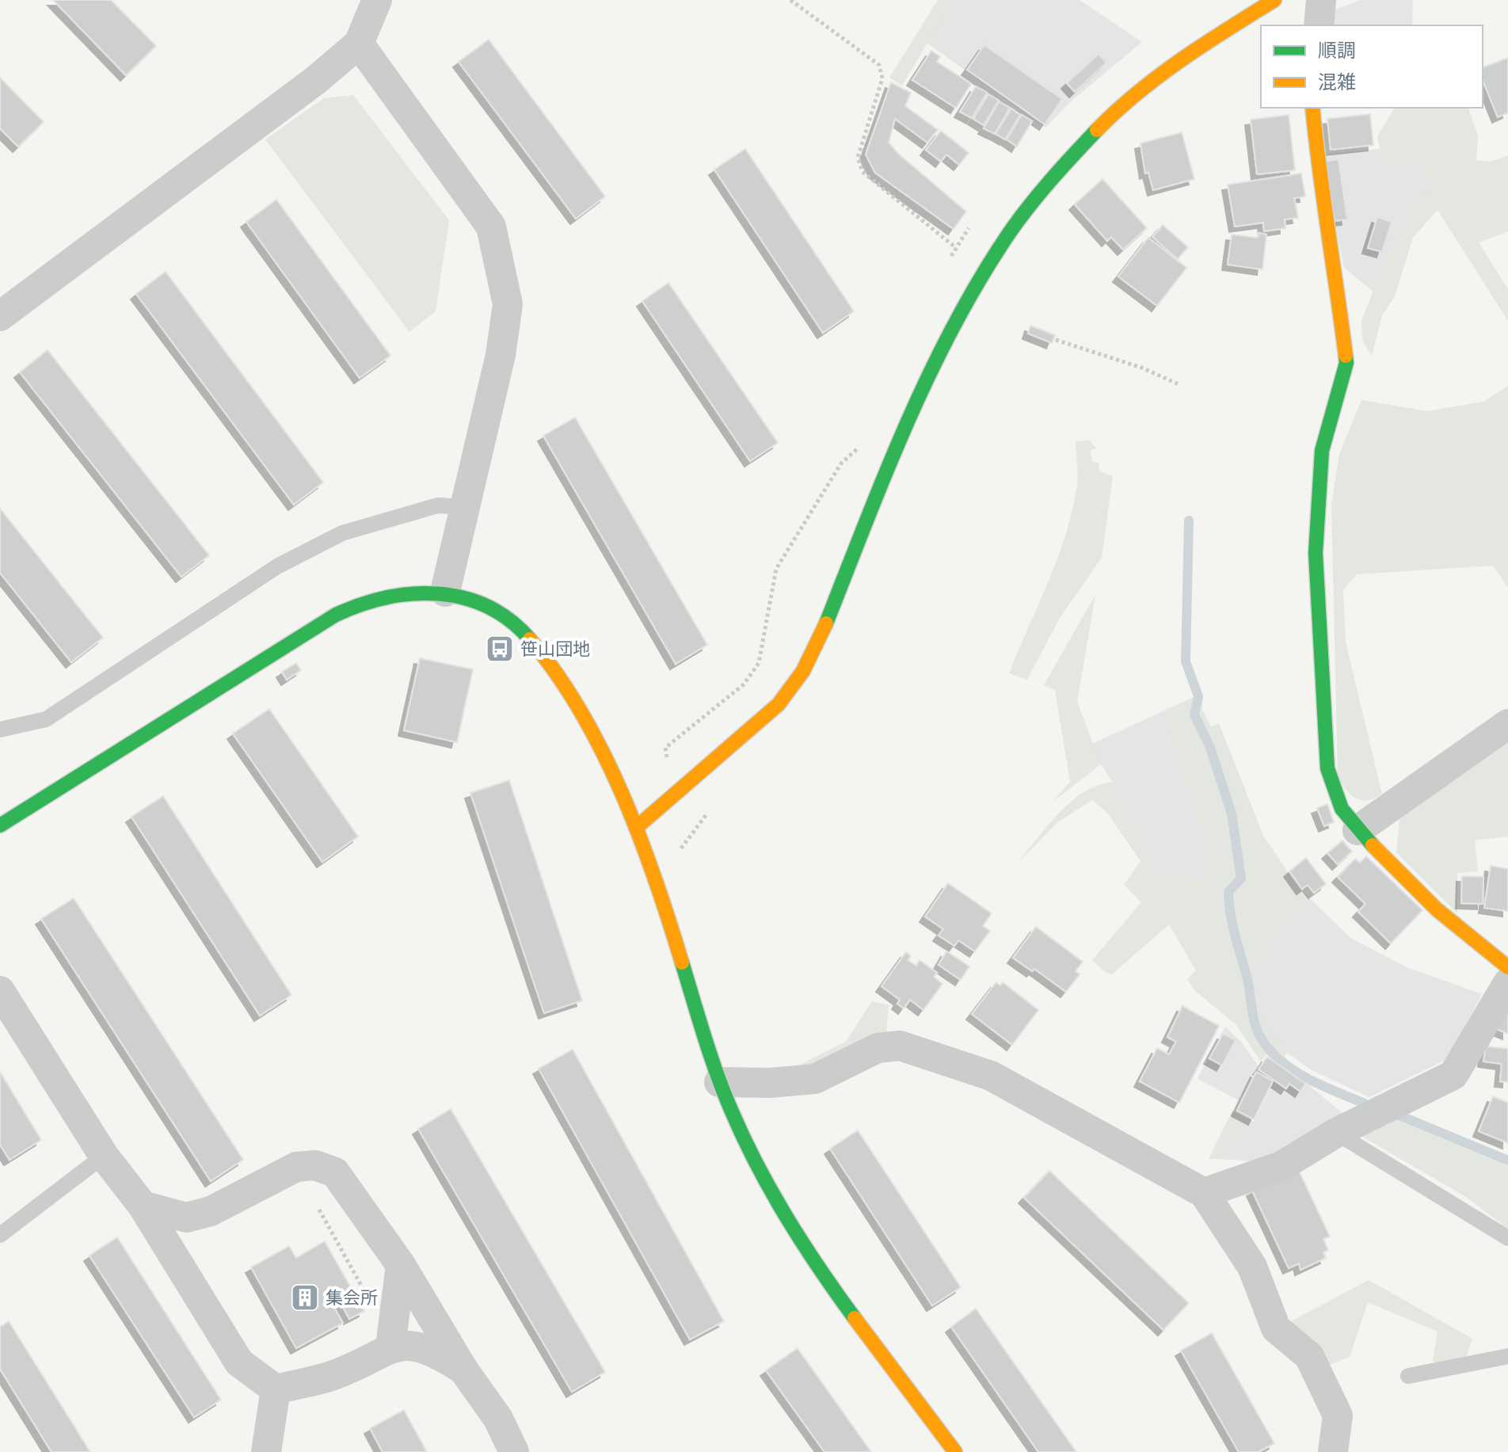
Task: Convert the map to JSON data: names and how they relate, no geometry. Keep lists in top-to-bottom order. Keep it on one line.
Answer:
{"places":{"bus stop":["笹山団地"],"building":["集会所"]},"legend":["順調","混雑"]}
